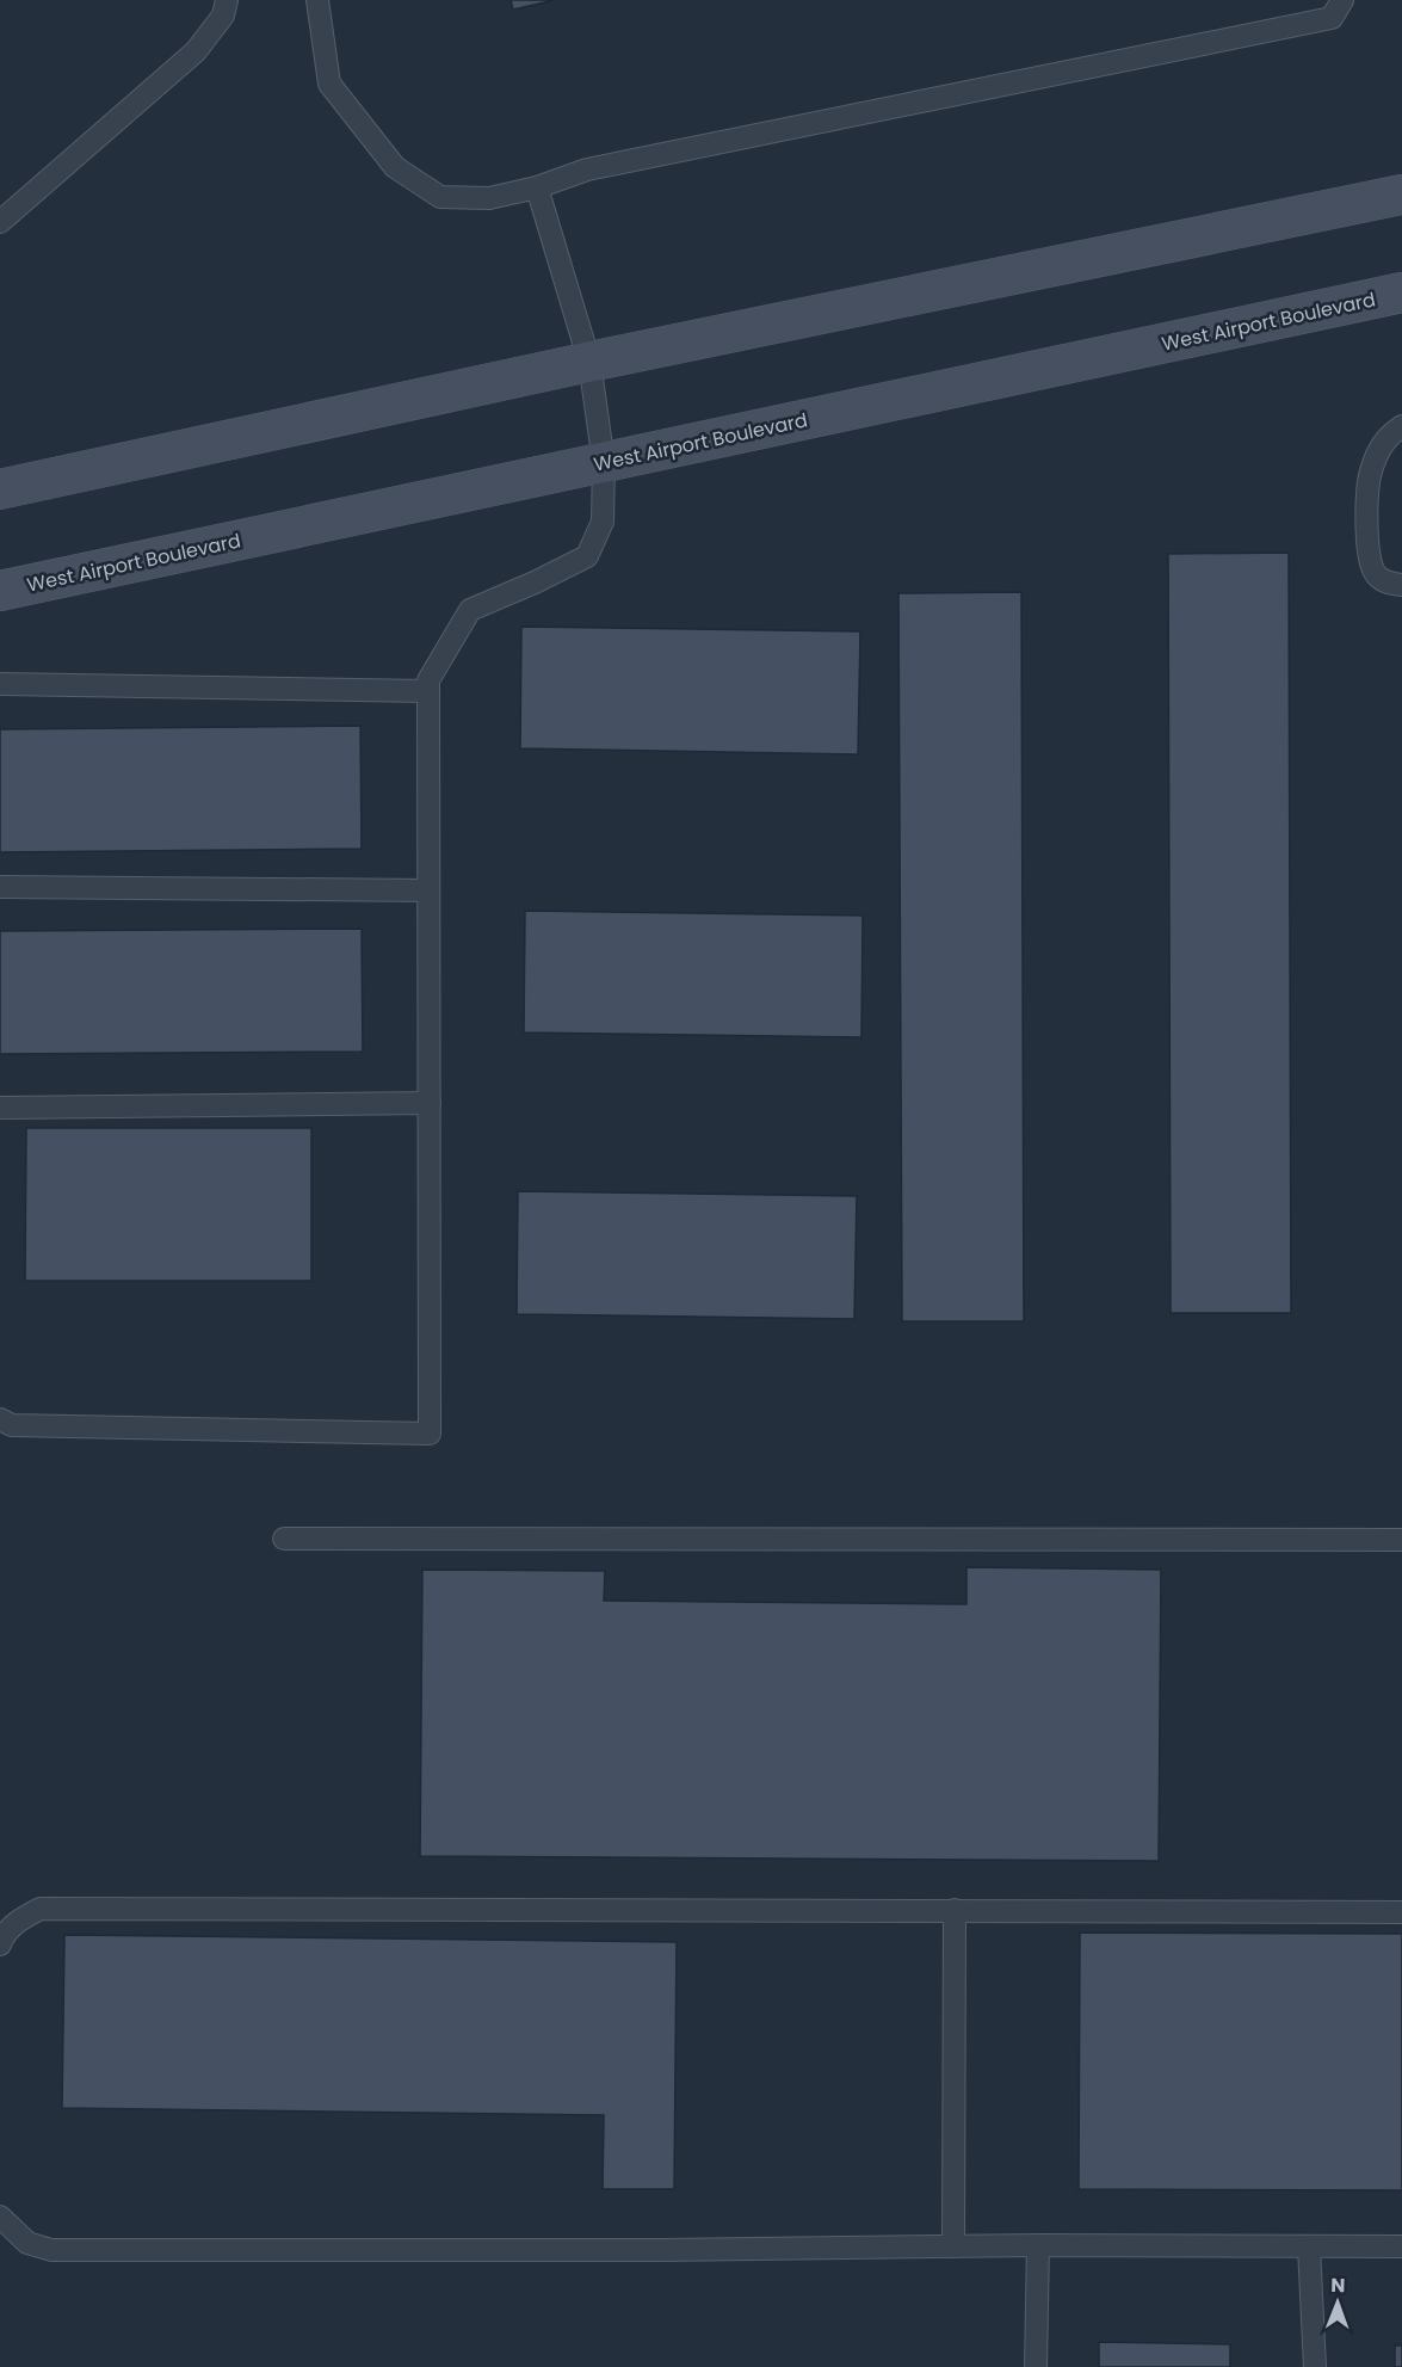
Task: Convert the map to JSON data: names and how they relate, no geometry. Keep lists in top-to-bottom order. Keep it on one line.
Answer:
{"streets":{"main road":["West Airport Boulevard"]},"north":"top"}
